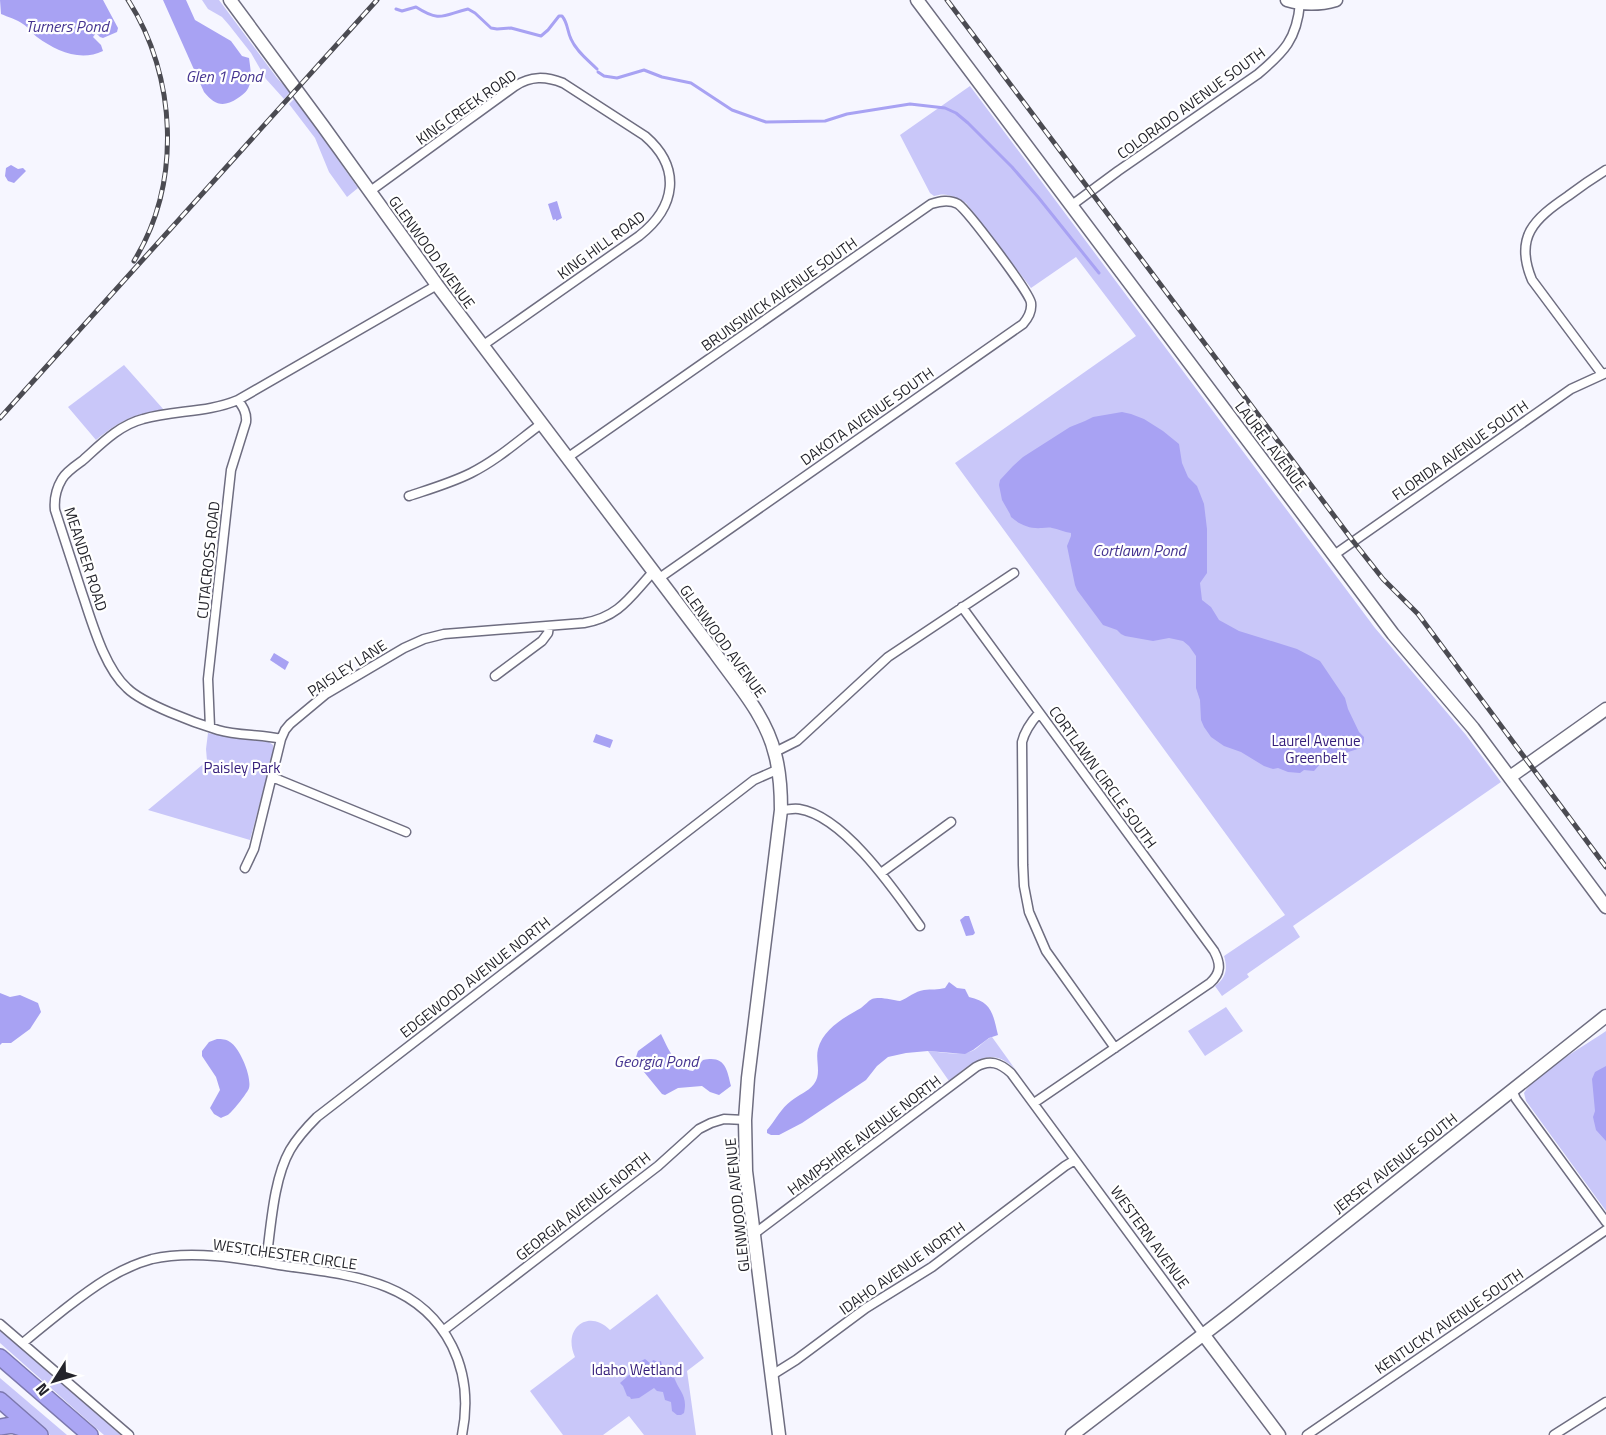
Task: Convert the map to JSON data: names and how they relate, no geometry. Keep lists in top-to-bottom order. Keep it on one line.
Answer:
{"streets":{"street":["COLORADO AVENUE SOUTH","KING CREEK ROAD","KING HILL ROAD","GLENWOOD AVENUE","BRUNSWICK AVENUE SOUTH","DAKOTA AVENUE SOUTH","LAUREL AVENUE","FLORIDA AVENUE SOUTH","MEANDER ROAD","CUTACROSS ROAD","PAISLEY LANE","CORTLAWN CIRCLE SOUTH","EDGEWOOD AVENUE NORTH","HAMPSHIRE AVENUE NORTH","JERSEY AVENUE SOUTH","GEORGIA AVENUE NORTH","WESTERN AVENUE","WESTCHESTER CIRCLE","IDAHO AVENUE NORTH","KENTUCKY AVENUE SOUTH"]},"crossings":[["COLORADO AVENUE SOUTH","LAUREL AVENUE"],["KING CREEK ROAD","KING HILL ROAD"],["KING CREEK ROAD","GLENWOOD AVENUE"],["KING HILL ROAD","GLENWOOD AVENUE"],["GLENWOOD AVENUE","BRUNSWICK AVENUE SOUTH"],["GLENWOOD AVENUE","DAKOTA AVENUE SOUTH"],["GLENWOOD AVENUE","MEANDER ROAD"],["GLENWOOD AVENUE","PAISLEY LANE"],["GLENWOOD AVENUE","EDGEWOOD AVENUE NORTH"],["GLENWOOD AVENUE","HAMPSHIRE AVENUE NORTH"],["GLENWOOD AVENUE","GEORGIA AVENUE NORTH"],["GLENWOOD AVENUE","IDAHO AVENUE NORTH"],["BRUNSWICK AVENUE SOUTH","DAKOTA AVENUE SOUTH"],["DAKOTA AVENUE SOUTH","PAISLEY LANE"],["LAUREL AVENUE","FLORIDA AVENUE SOUTH"],["MEANDER ROAD","CUTACROSS ROAD"],["MEANDER ROAD","PAISLEY LANE"],["EDGEWOOD AVENUE NORTH","WESTCHESTER CIRCLE"],["HAMPSHIRE AVENUE NORTH","WESTERN AVENUE"],["JERSEY AVENUE SOUTH","WESTERN AVENUE"],["GEORGIA AVENUE NORTH","WESTCHESTER CIRCLE"],["WESTERN AVENUE","IDAHO AVENUE NORTH"]],"water":["Turners Pond","Glen 1 Pond","Cortlawn Pond","Georgia Pond"],"parks":["Laurel Avenue Greenbelt","Paisley Park","Idaho Wetland"],"north":"bottom left"}
